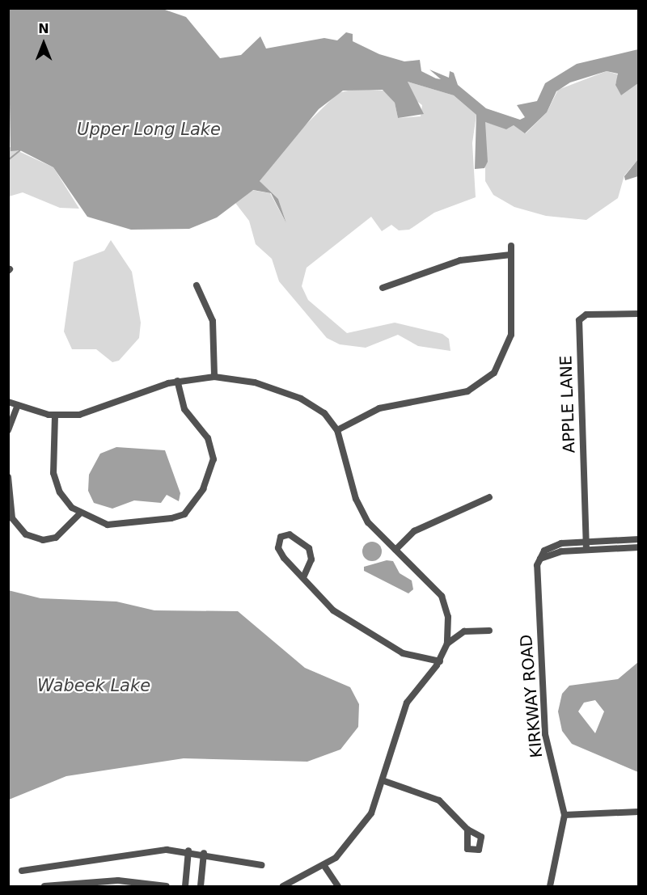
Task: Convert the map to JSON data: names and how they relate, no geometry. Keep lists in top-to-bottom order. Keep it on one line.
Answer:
{"streets":{"street":["APPLE LANE","KIRKWAY ROAD"]},"water":["Upper Long Lake","Wabeek Lake"],"north":"top"}
